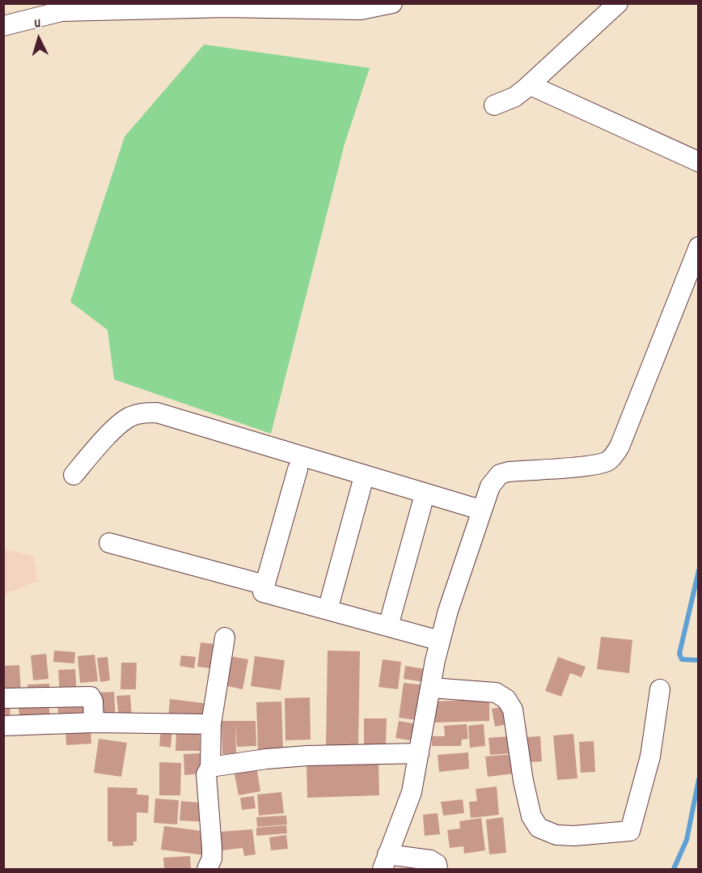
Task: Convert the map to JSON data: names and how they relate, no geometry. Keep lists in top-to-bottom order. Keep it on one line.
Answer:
{"north":"top"}
